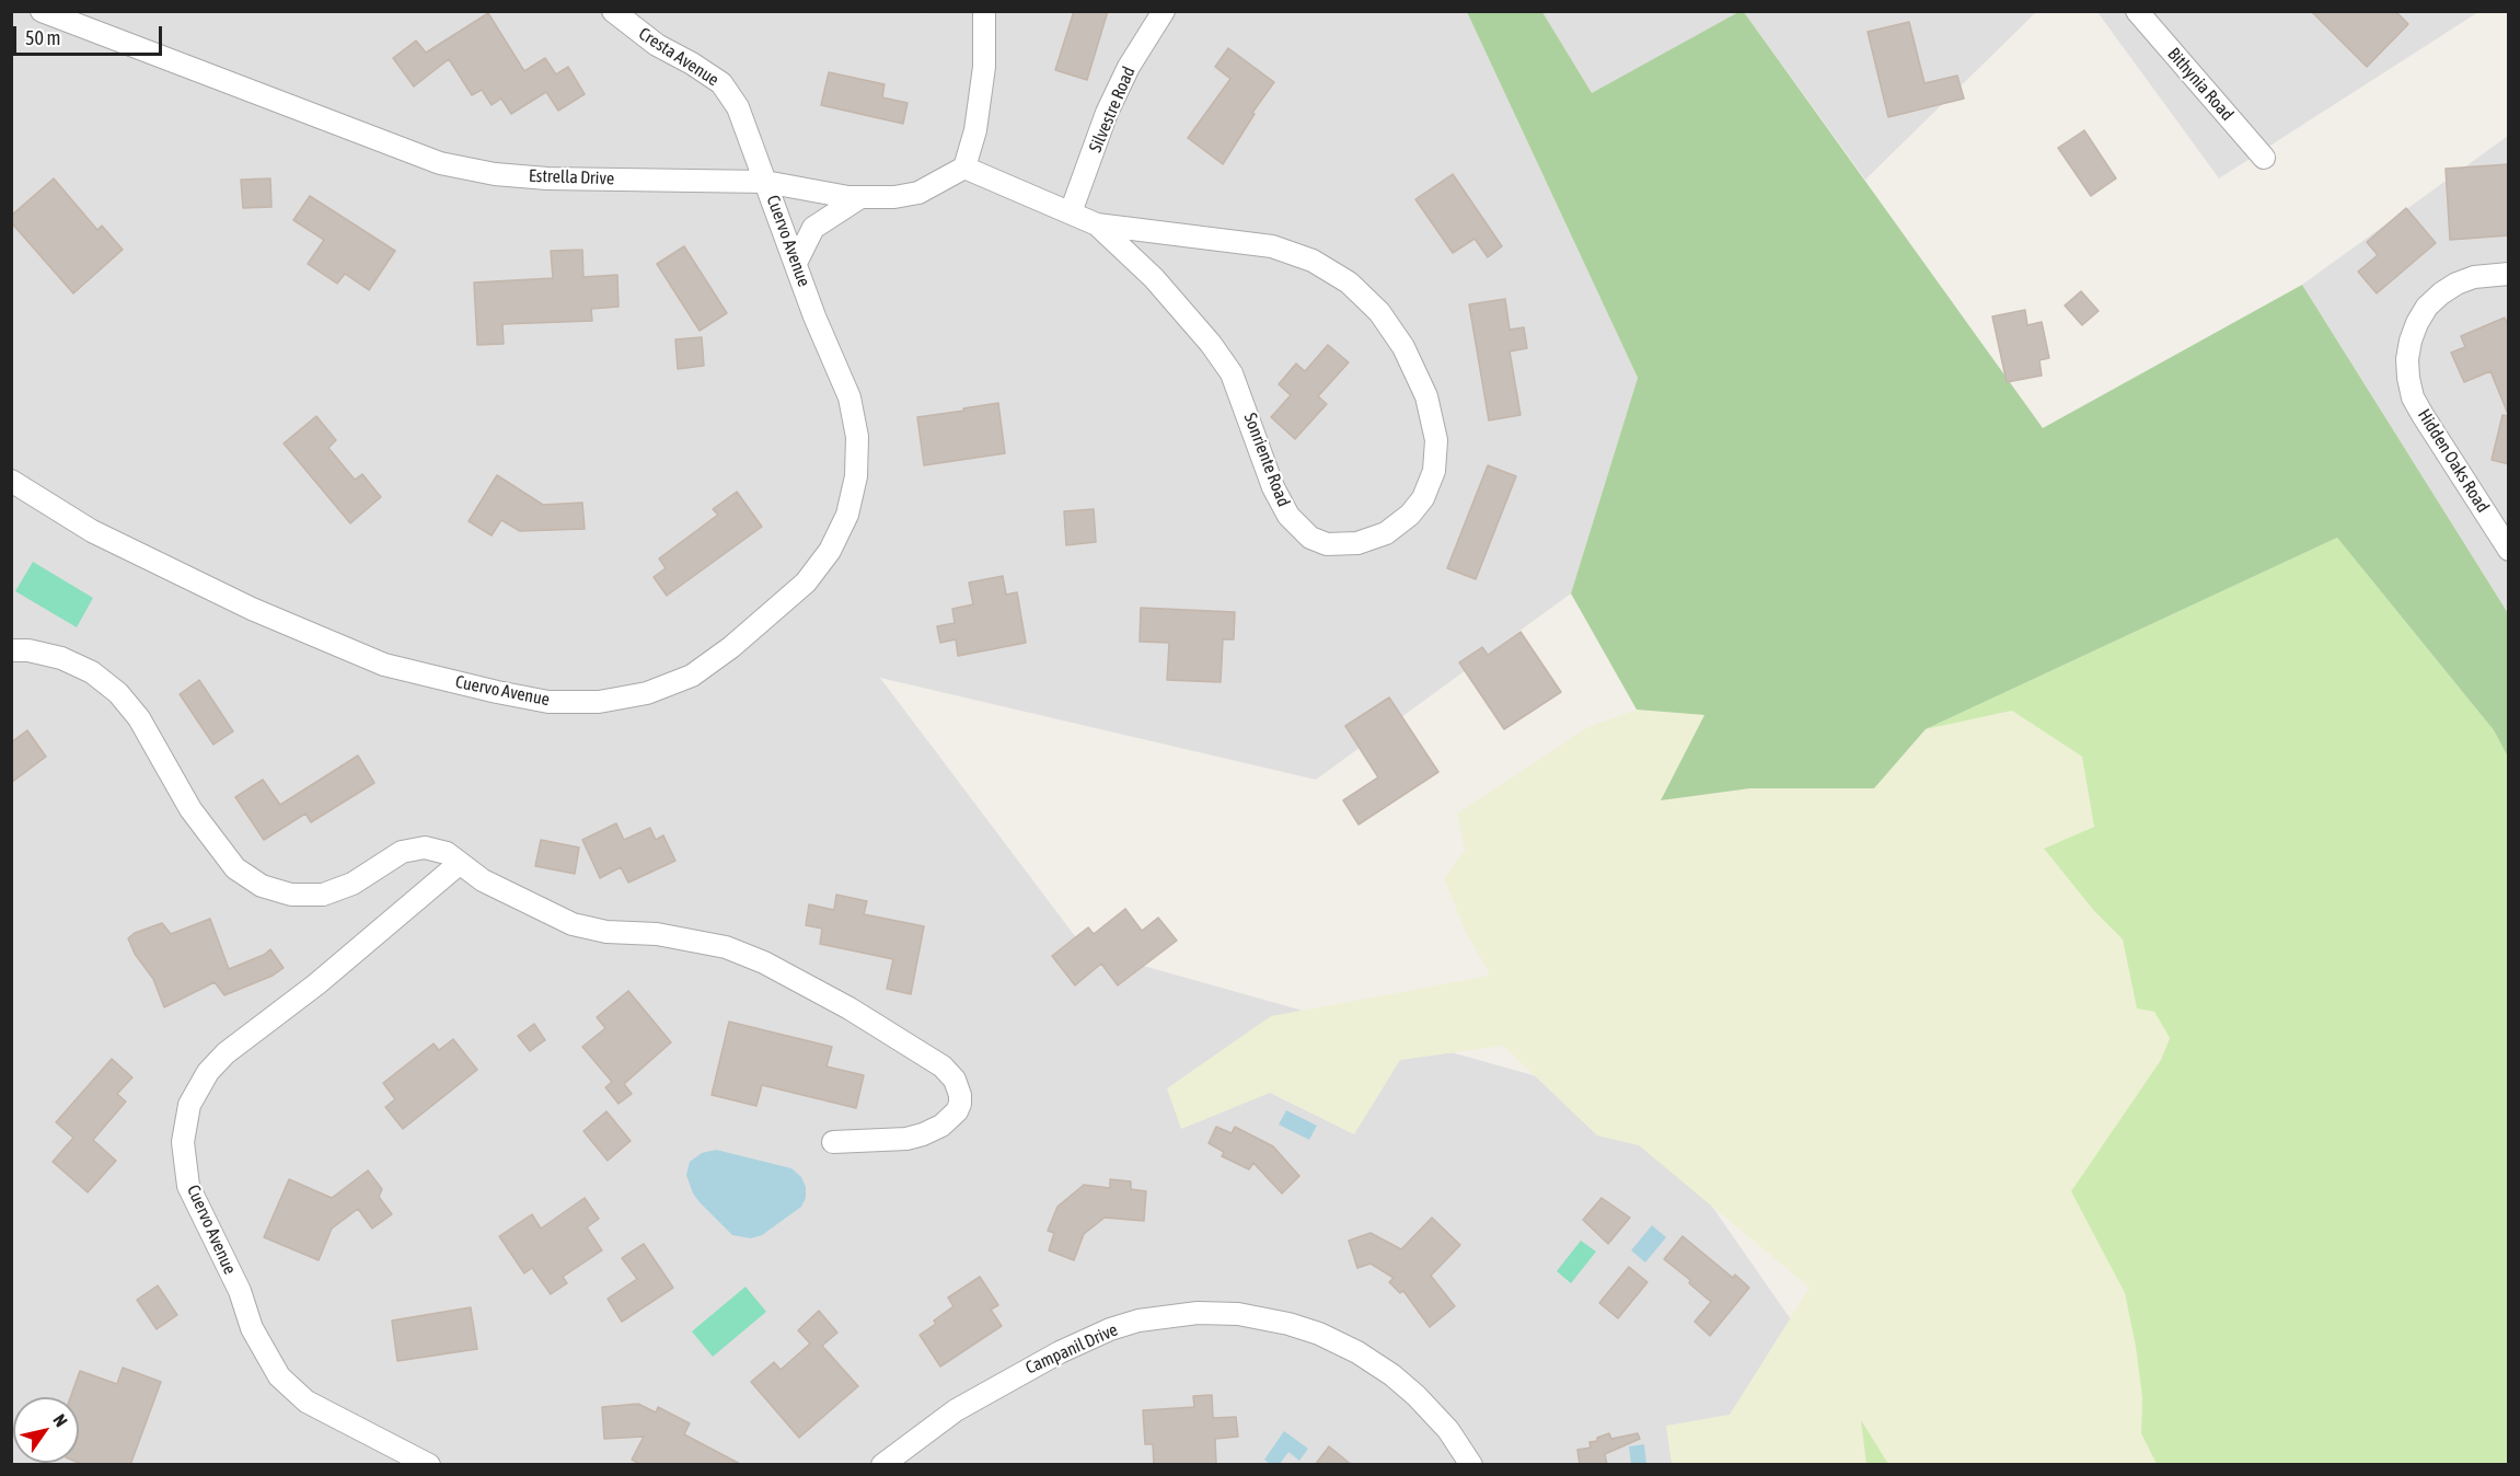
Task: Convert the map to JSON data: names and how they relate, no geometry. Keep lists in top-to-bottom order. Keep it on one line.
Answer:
{"streets":{"street":["Cresta Avenue","Bithynia Road","Silvestre Road","Estrella Drive","Cuervo Avenue","Sonriente Road","Hidden Oaks Road","Campanil Drive"]},"crossings":[["Cresta Avenue","Estrella Drive"],["Cresta Avenue","Cuervo Avenue"],["Silvestre Road","Sonriente Road"],["Estrella Drive","Cuervo Avenue"],["Estrella Drive","Sonriente Road"]],"scale_bar":"50 m","north":"top right"}
